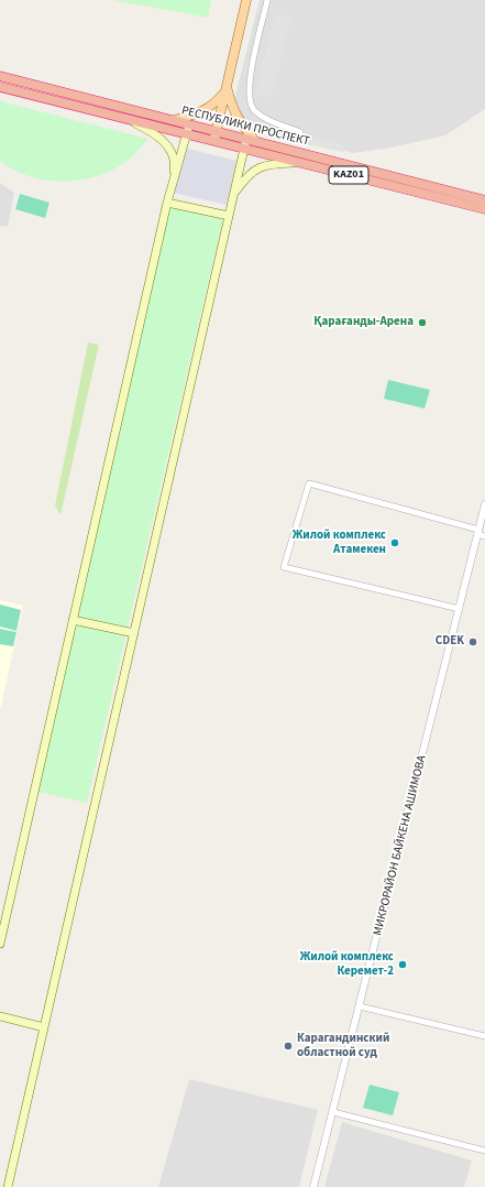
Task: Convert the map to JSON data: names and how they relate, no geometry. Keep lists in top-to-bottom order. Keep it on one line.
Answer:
{"streets":{"highway":["РЕСПУБЛИКИ ПРОСПЕКТ","KАZ01"],"street":["МИКРОРАЙОН БАЙКЕНА АШИМОВА"]},"places":["Қарағанды-Арена","Жилой комплекс Атамекен","CDEK","Жилой комплекс Керемет-2","Карагандинский областной суд"]}
